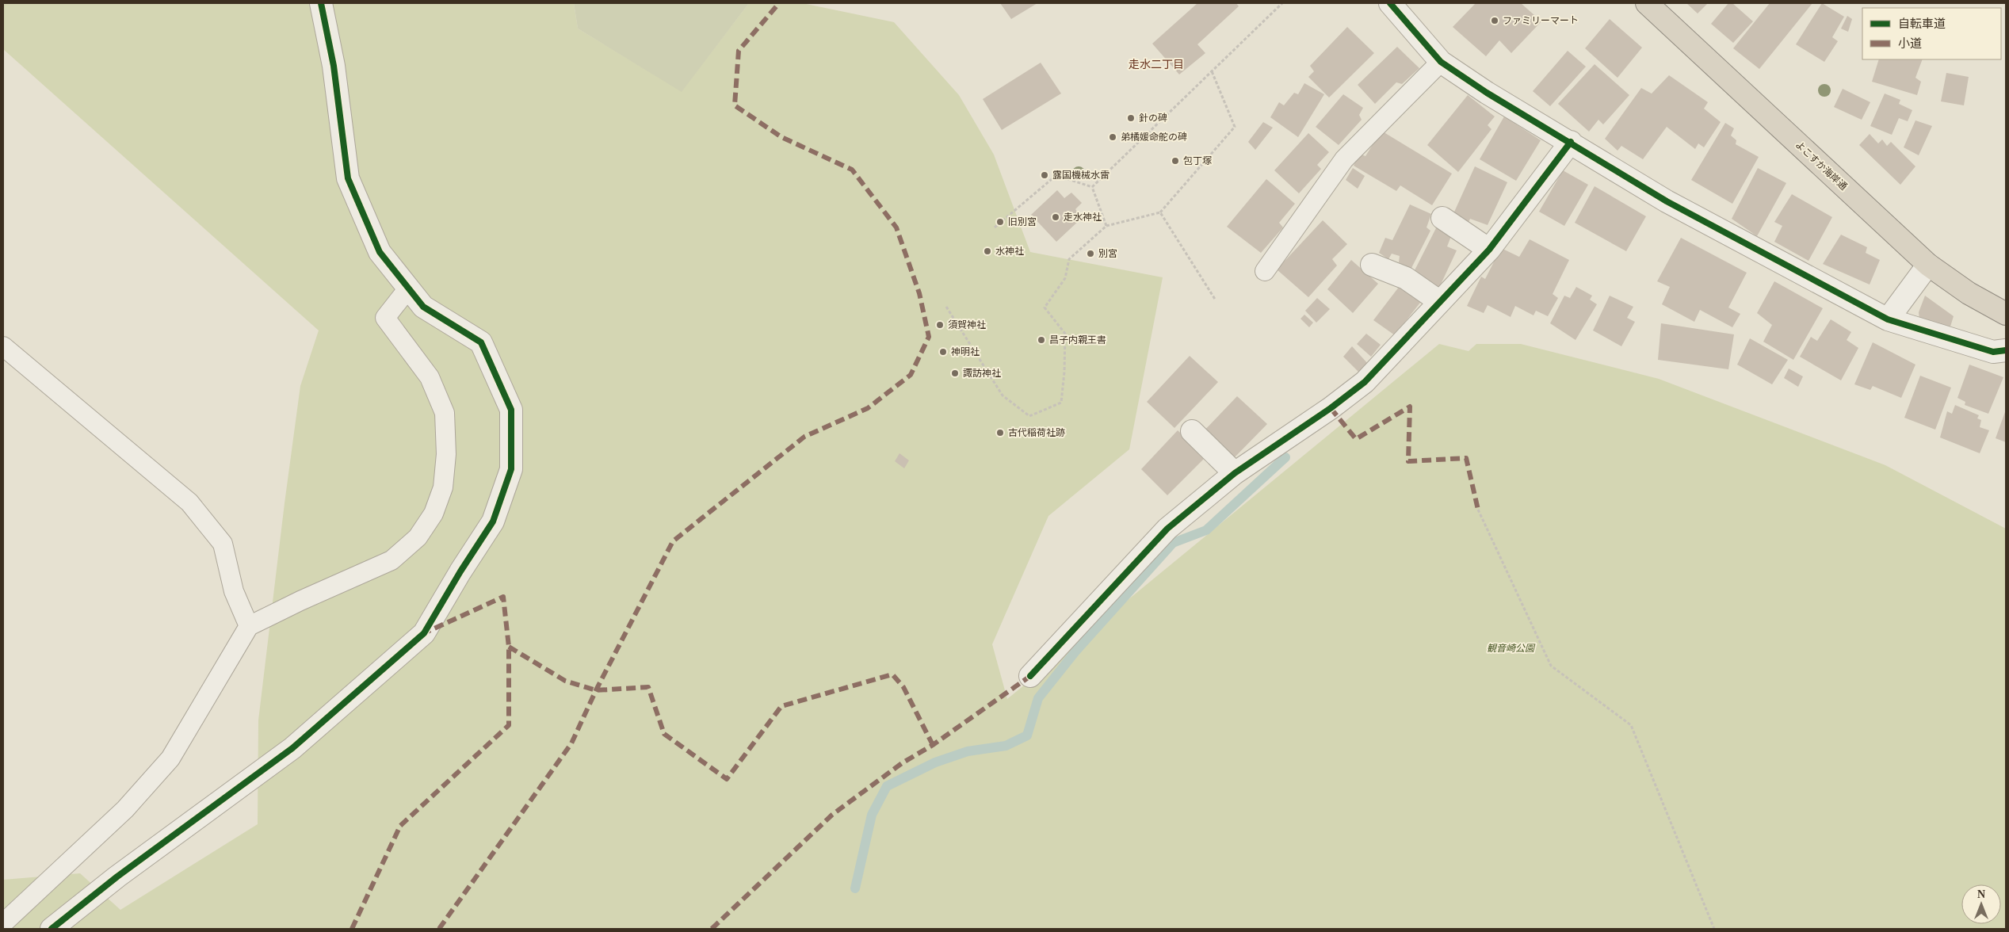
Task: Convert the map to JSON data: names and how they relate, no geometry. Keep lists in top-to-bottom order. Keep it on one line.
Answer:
{"streets":{"highway":["よこすか海岸通"]},"districts":["走水二丁目"],"parks":["観音崎公園"],"places":["ファミリーマート","針の碑","弟橘媛命舵の碑","包丁塚","露国機械水雷","走水神社","旧別宮","水神社","別宮","須賀神社","昌子内親王書","神明社","諏訪神社","古代稲荷社跡"],"legend":["自転車道","小道"],"north":"top"}
